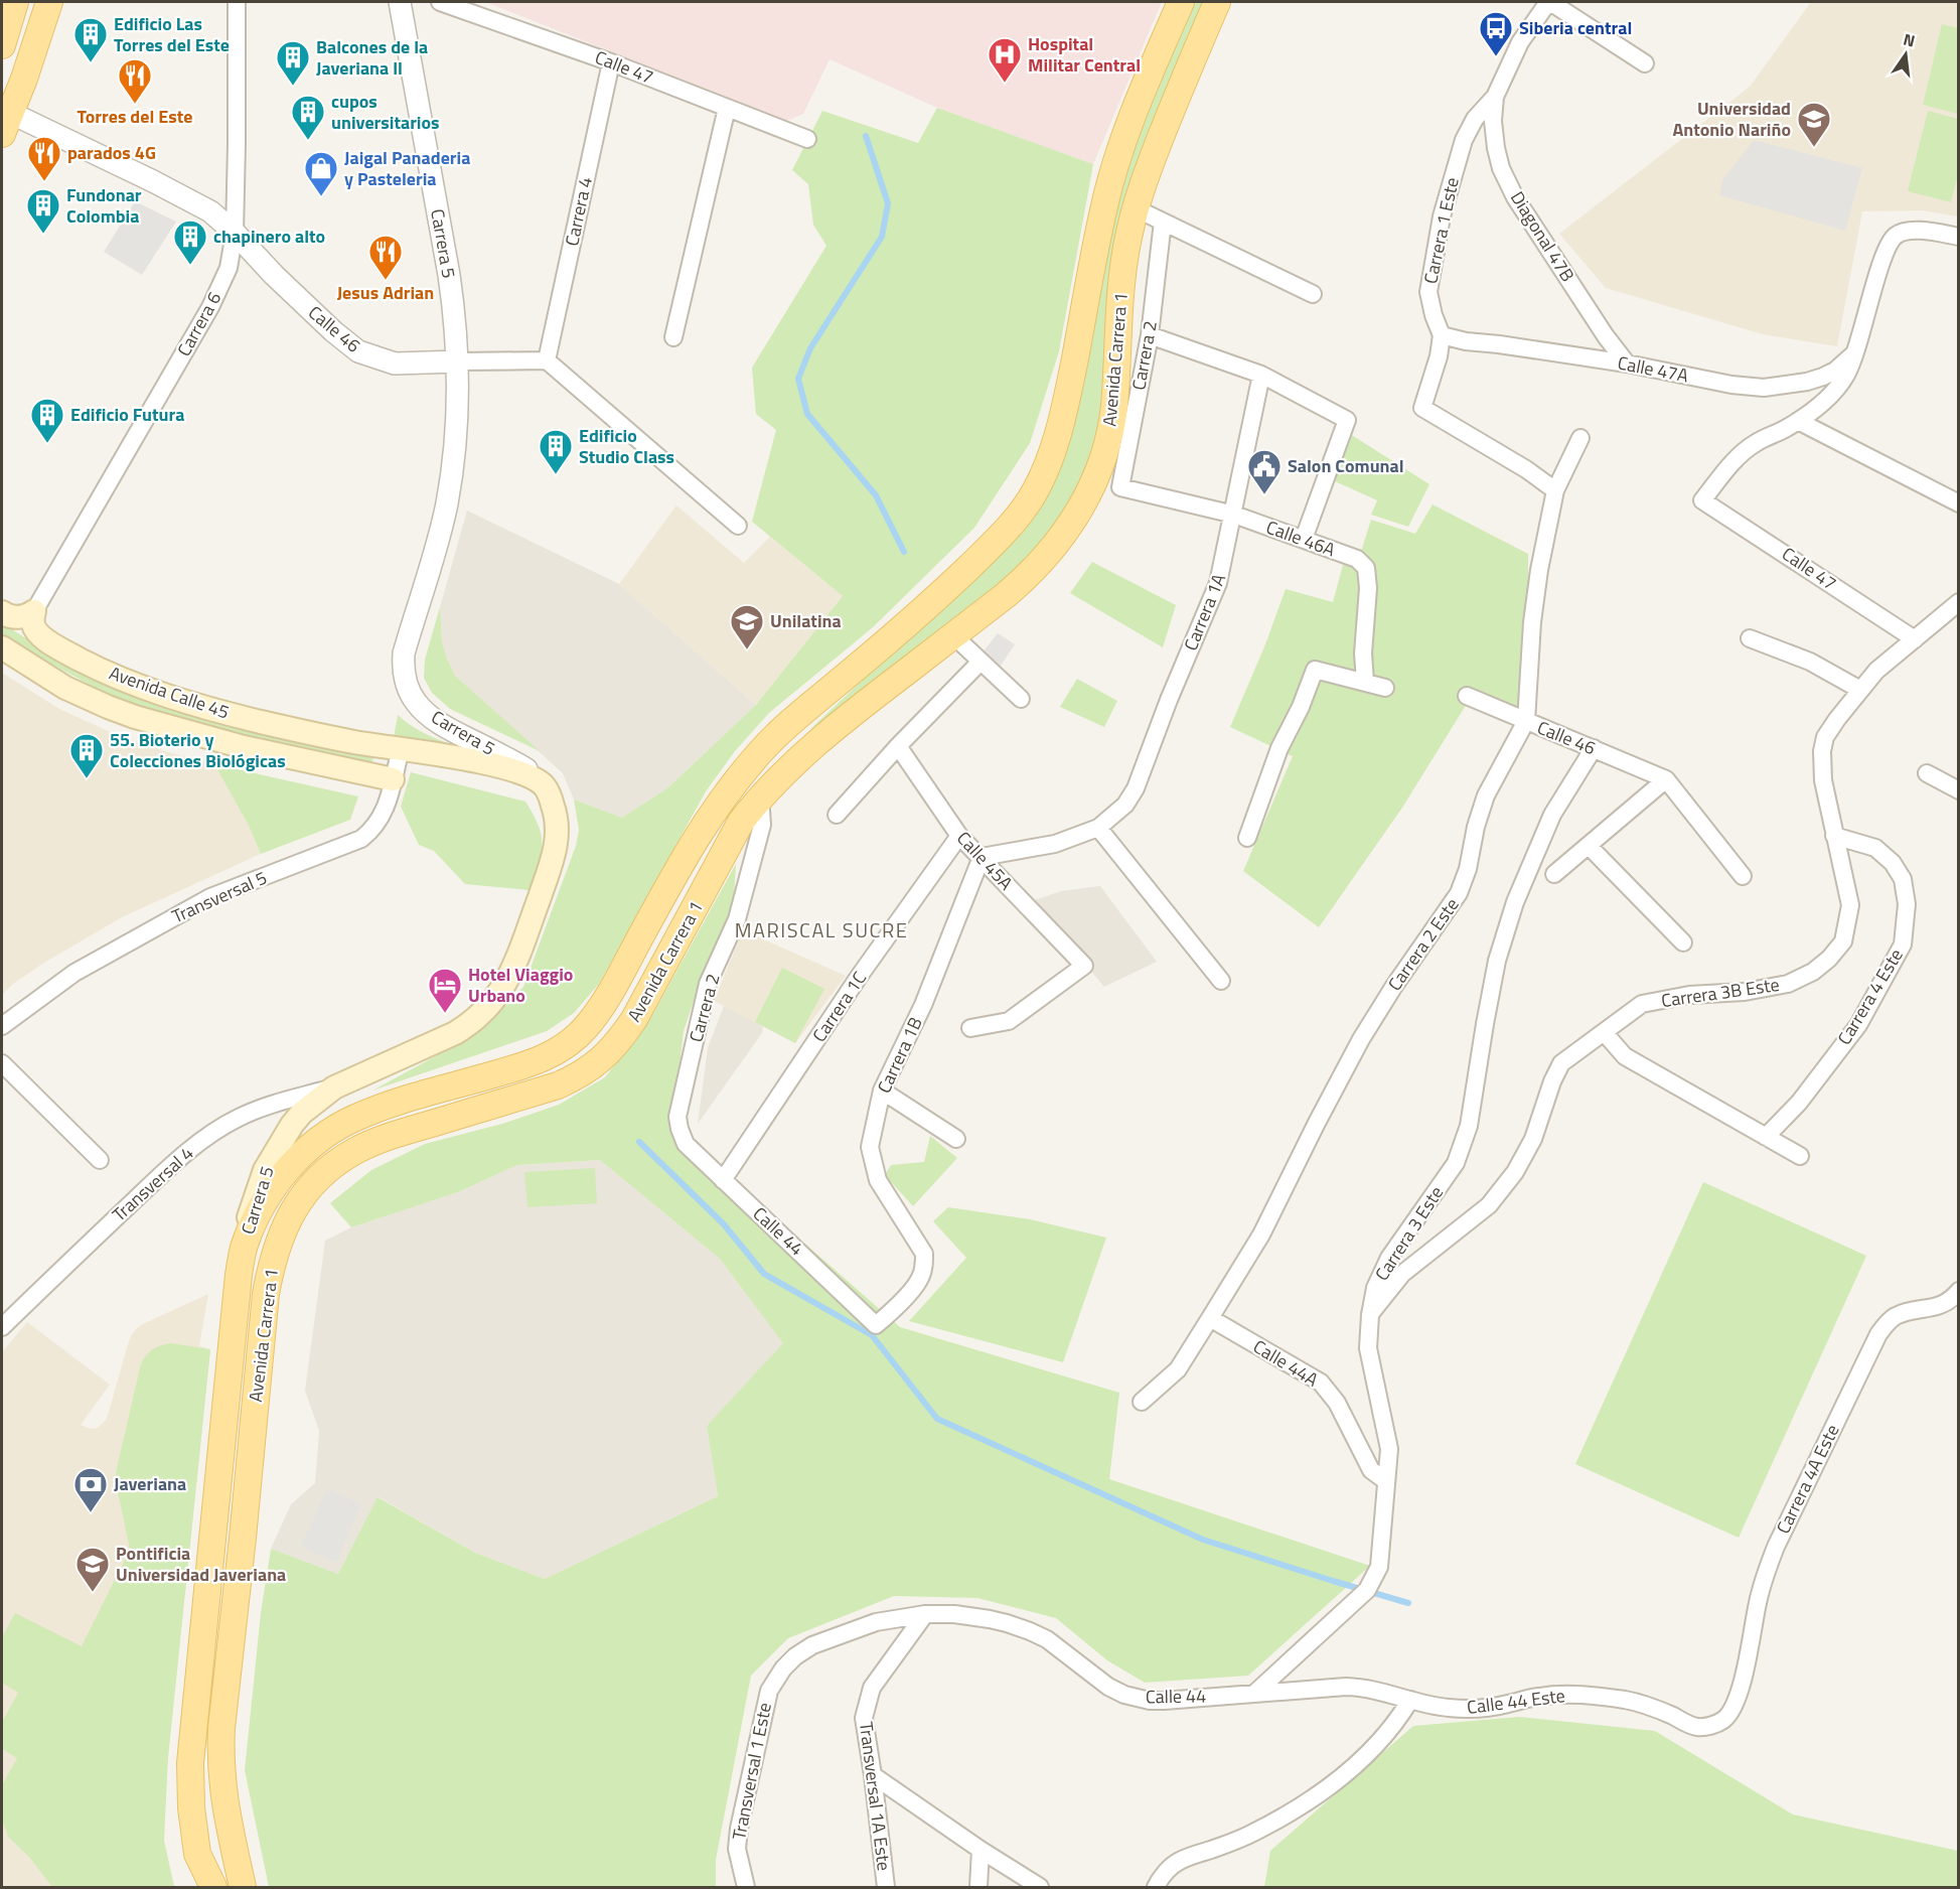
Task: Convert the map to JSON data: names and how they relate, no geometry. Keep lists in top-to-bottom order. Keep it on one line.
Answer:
{"streets":{"main road":["Carrera 5","Avenida Carrera 1","Avenida Calle 45"],"street":["Calle 47","Carrera 4","Carrera 1 Este","Diagonal 47B","Carrera 6","Calle 46","Carrera 2","Calle 47A","Calle 46A","Carrera 1A","Calle 45A","Transversal 5","Carrera 2 Este","Carrera 3B Este","Carrera 4 Este","Carrera 1C","Carrera 1B","Transversal 4","Calle 44","Carrera 3 Este","Calle 44A","Carrera 4A Este","Calle 44 Este","Transversal 1 Este","Transversal 1A Este"]},"crossings":[["Calle 47","Carrera 4"],["Calle 47","Carrera 3B Este"],["Carrera 4","Calle 46"],["Carrera 1 Este","Diagonal 47B"],["Carrera 1 Este","Calle 47A"],["Diagonal 47B","Calle 47A"],["Carrera 5","Calle 46"],["Carrera 5","Avenida Carrera 1"],["Carrera 5","Avenida Calle 45"],["Carrera 5","Transversal 4"],["Carrera 6","Calle 46"],["Carrera 6","Avenida Calle 45"],["Calle 46","Carrera 2 Este"],["Calle 46","Carrera 3 Este"],["Carrera 2","Avenida Carrera 1"],["Carrera 2","Calle 46A"],["Carrera 2","Calle 44"],["Calle 46A","Carrera 1A"],["Avenida Calle 45","Transversal 5"],["Calle 45A","Carrera 1C"],["Calle 45A","Carrera 1B"],["Carrera 2 Este","Calle 44A"],["Carrera 3B Este","Carrera 4 Este"],["Carrera 3B Este","Carrera 3 Este"],["Carrera 1C","Calle 44"],["Carrera 1B","Calle 44"],["Calle 44","Carrera 3 Este"],["Calle 44","Calle 44 Este"],["Calle 44","Transversal 1 Este"],["Calle 44","Transversal 1A Este"],["Carrera 3 Este","Calle 44A"],["Carrera 4A Este","Calle 44 Este"],["Transversal 1 Este","Transversal 1A Este"]],"districts":["MARISCAL SUCRE"],"places":{"bus stop":["Siberia central"],"building":["Edificio Las Torres del Este","Balcones de la Javeriana ll","cupos universitarios","Fundonar Colombia","chapinero alto","Edificio Futura","Edificio Studio Class","55. Bioterio y Colecciones Biológicas"],"hospital":["Hospital Militar Central"],"restaurant":["Torres del Este","parados 4G","Jesus Adrian"],"school or university":["Universidad Antonio Nariño","Unilatina","Pontificia Universidad Javeriana"],"shop":["Jaigal Panaderia y Pasteleria"],"public building":["Salon Comunal"],"hotel":["Hotel Viaggio Urbano"],"bank":["Javeriana"]},"north":"top"}
